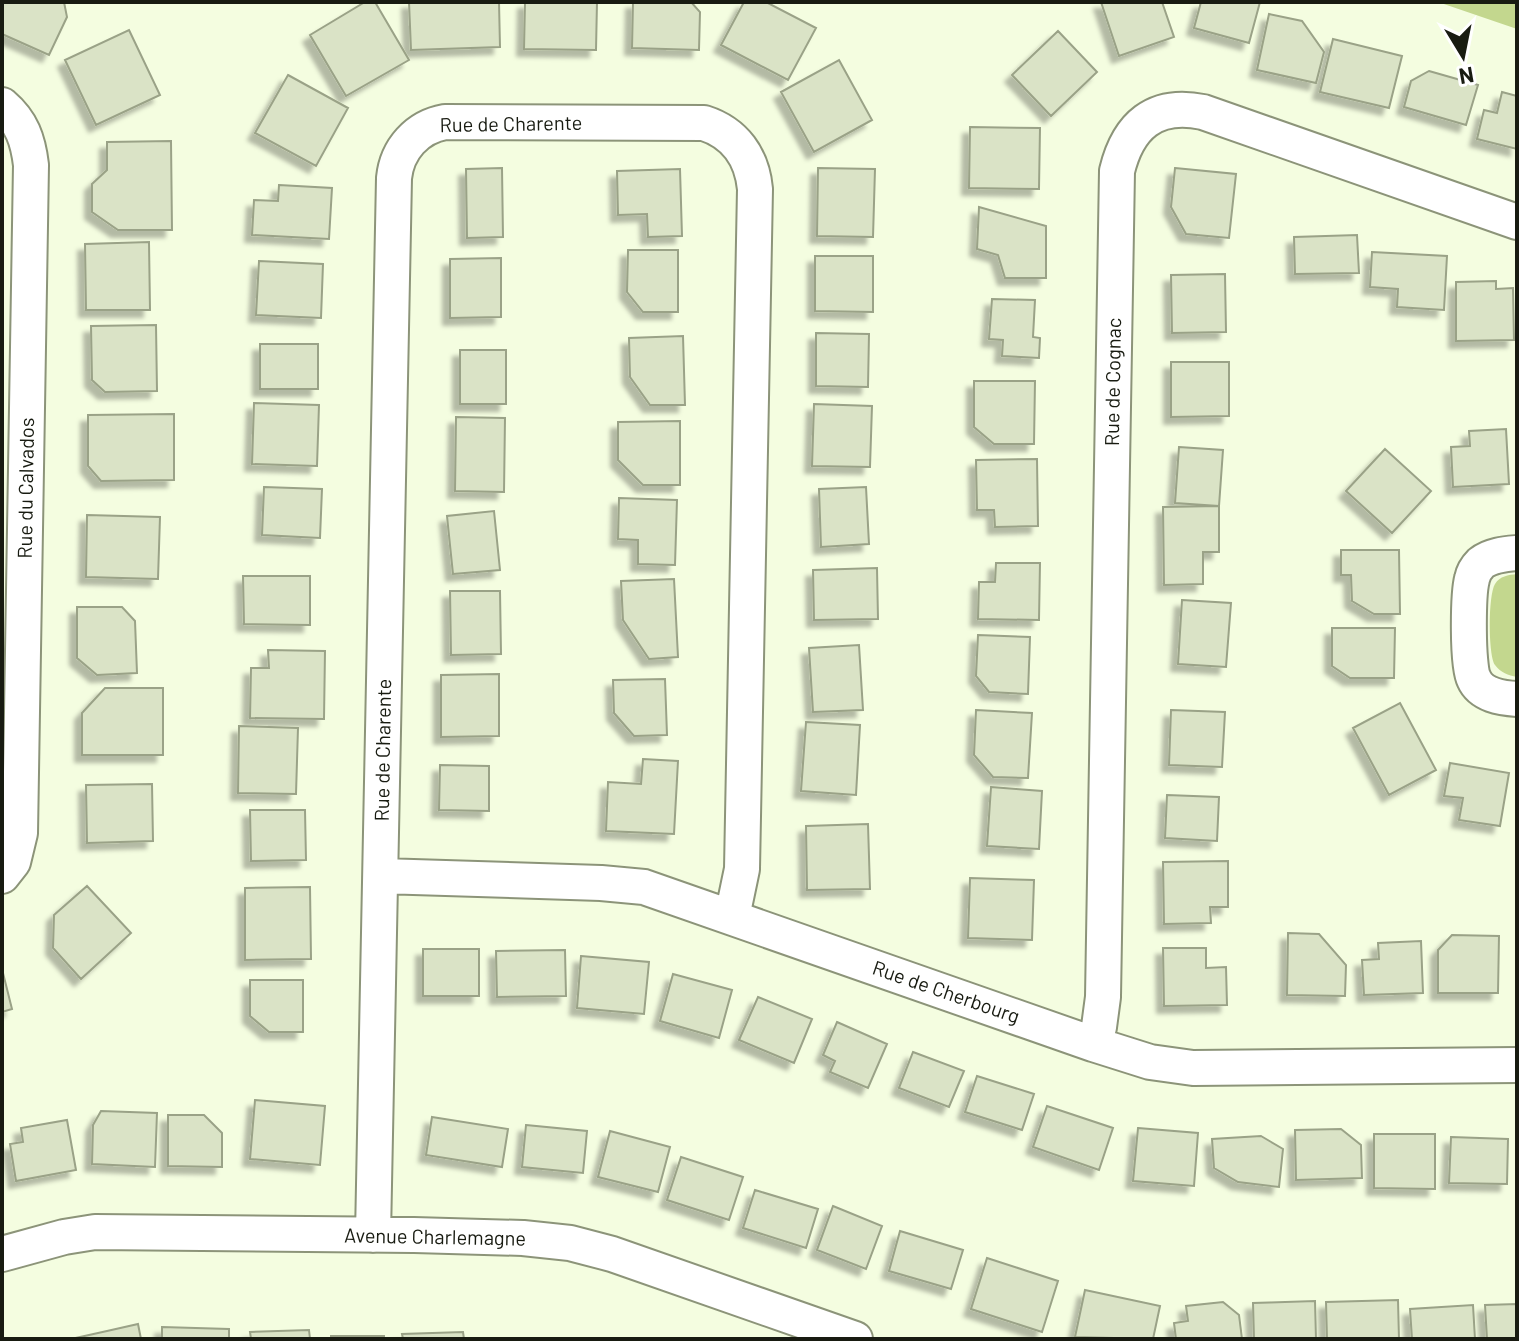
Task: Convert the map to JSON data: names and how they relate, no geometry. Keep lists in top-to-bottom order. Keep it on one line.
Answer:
{"streets":{"street":["Rue de Charente","Rue de Cognac","Rue du Calvados","Rue de Cherbourg","Avenue Charlemagne"]},"crossings":[["Rue de Charente","Rue de Cherbourg"],["Rue de Charente","Avenue Charlemagne"],["Rue de Cognac","Rue de Cherbourg"]],"north":"bottom"}
